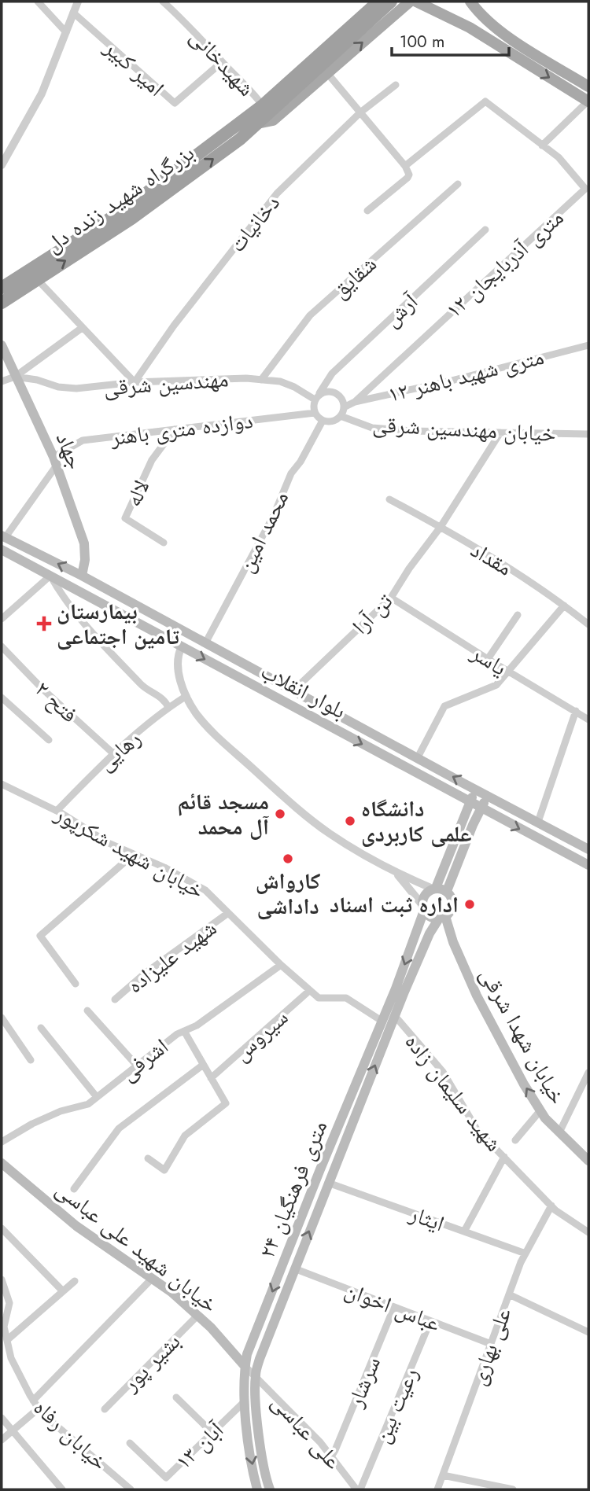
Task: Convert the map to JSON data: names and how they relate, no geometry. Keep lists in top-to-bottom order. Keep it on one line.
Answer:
{"streets":{"highway":["بزرگراه شهید زنده دل"],"main road":["جهاد","بلوار انقلاب","خیابان شهدا شرقی","۲۴ متری فرهنگیان","خیابان شهید علی عباسی"],"street":["شهیدخانی","امیر کبیر","دخانیات","۱۲ متری آذربایجان","شقایق","آرش","۱۲ متری شهید باهنر","مهندسین شرقی","دوازده متری باهنر","خیابان مهندسین شرقی","لاله","محمد امین","مقداد","تن آرا","یاسر","فتح ۲","رهایی","خیابان شهید شکرپور","شهید علیزاده","سیروس","اشرفی","شهید سلیمان زاده","ایثار","عباس اخوان","علی بهاری","بشیر پور","سرشار","رعیت بین","علی عباسی","خیابان رفاه","۱۳ آبان"]},"crossings":[["شهیدخانی","امیر کبیر"],["شهیدخانی","بزرگراه شهید زنده دل"],["دخانیات","مهندسین شرقی"],["۱۲ متری آذربایجان","۱۲ متری شهید باهنر"],["شقایق","مهندسین شرقی"],["آرش","۱۲ متری شهید باهنر"],["آرش","مهندسین شرقی"],["آرش","دوازده متری باهنر"],["آرش","خیابان مهندسین شرقی"],["آرش","محمد امین"],["۱۲ متری شهید باهنر","مهندسین شرقی"],["۱۲ متری شهید باهنر","دوازده متری باهنر"],["۱۲ متری شهید باهنر","خیابان مهندسین شرقی"],["۱۲ متری شهید باهنر","محمد امین"],["مهندسین شرقی","دوازده متری باهنر"],["مهندسین شرقی","خیابان مهندسین شرقی"],["مهندسین شرقی","جهاد"],["مهندسین شرقی","محمد امین"],["دوازده متری باهنر","خیابان مهندسین شرقی"],["دوازده متری باهنر","جهاد"],["دوازده متری باهنر","لاله"],["دوازده متری باهنر","محمد امین"],["خیابان مهندسین شرقی","محمد امین"],["خیابان مهندسین شرقی","تن آرا"],["جهاد","بلوار انقلاب"],["محمد امین","بلوار انقلاب"],["مقداد","تن آرا"],["تن آرا","یاسر"],["تن آرا","بلوار انقلاب"],["فتح ۲","رهایی"],["رهایی","خیابان شهید شکرپور"],["خیابان شهید شکرپور","شهید علیزاده"],["خیابان شهید شکرپور","سیروس"],["خیابان شهید شکرپور","اشرفی"],["خیابان شهید شکرپور","۲۴ متری فرهنگیان"],["خیابان شهدا شرقی","۲۴ متری فرهنگیان"],["شهید سلیمان زاده","۲۴ متری فرهنگیان"],["شهید سلیمان زاده","علی بهاری"],["۲۴ متری فرهنگیان","ایثار"],["۲۴ متری فرهنگیان","خیابان شهید علی عباسی"],["۲۴ متری فرهنگیان","عباس اخوان"],["۲۴ متری فرهنگیان","علی عباسی"],["۲۴ متری فرهنگیان","۱۳ آبان"],["ایثار","علی بهاری"],["خیابان شهید علی عباسی","بشیر پور"],["خیابان شهید علی عباسی","علی عباسی"],["عباس اخوان","علی بهاری"],["عباس اخوان","سرشار"],["عباس اخوان","رعیت بین"],["سرشار","علی عباسی"],["رعیت بین","علی عباسی"]],"one_way":["بزرگراه شهید زنده دل","خیابان شهدا شرقی"],"places":{"health":["بیمارستان تامین اجتماعی"],"other":["مسجد قائم آل محمد","دانشگاه علمی کاربردی","کارواش داداشی","اداره ثبت اسناد"]},"scale_bar":"100 m"}
